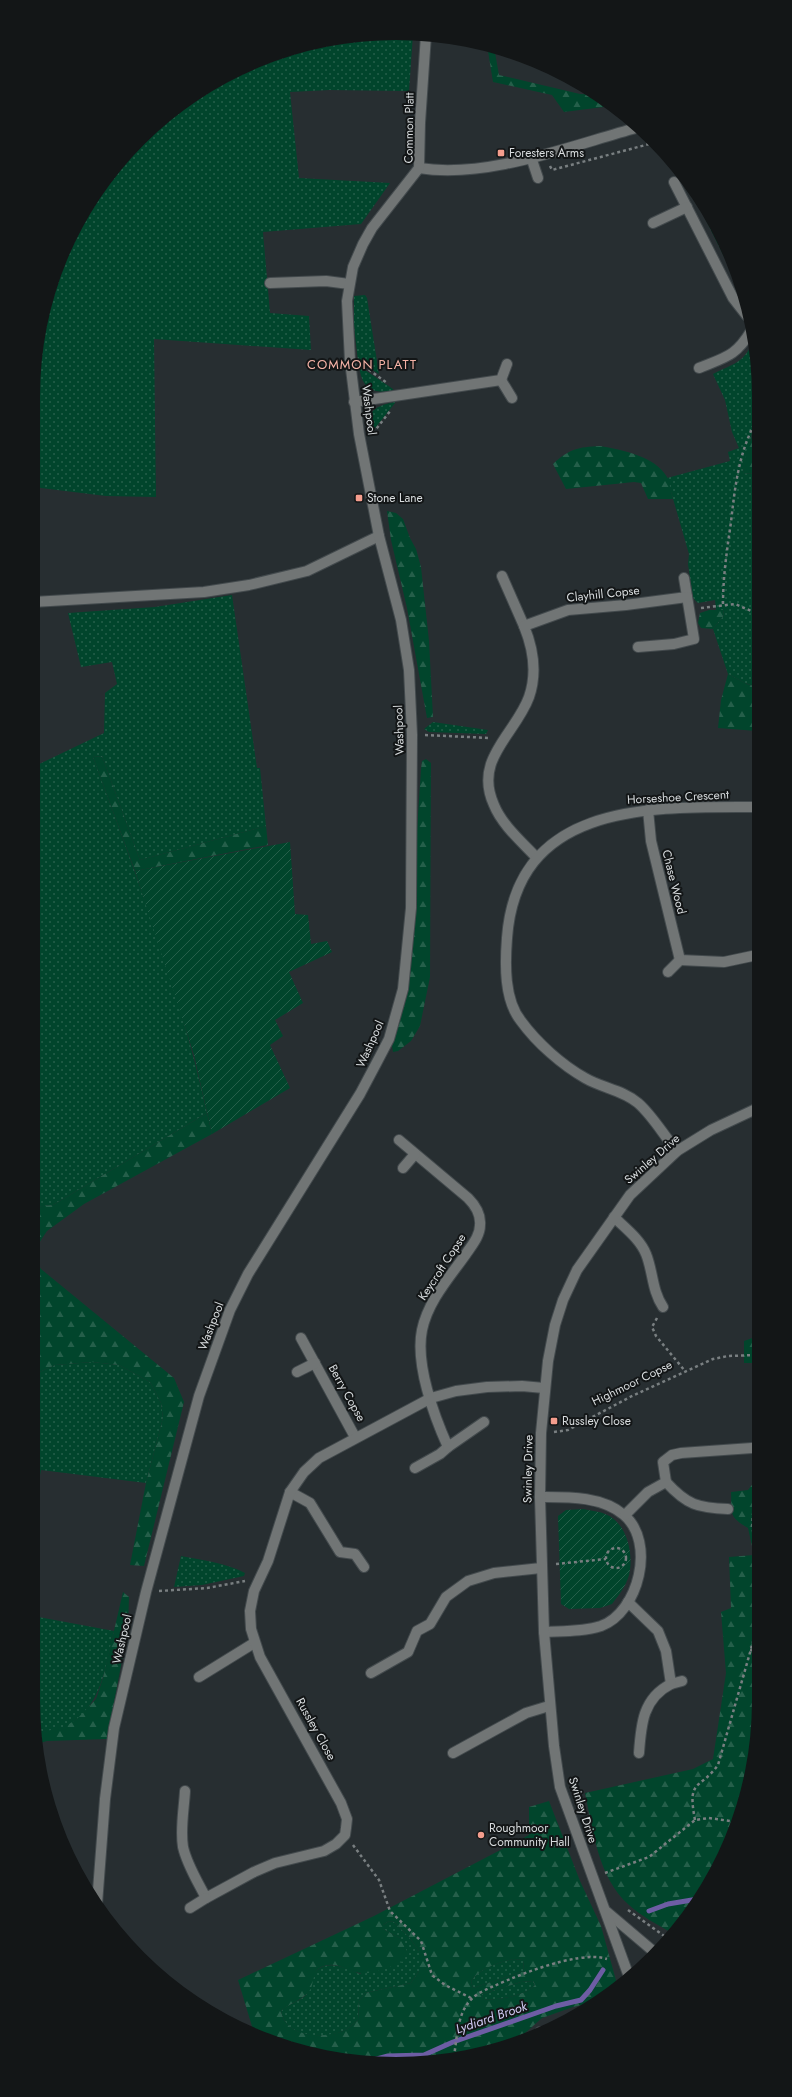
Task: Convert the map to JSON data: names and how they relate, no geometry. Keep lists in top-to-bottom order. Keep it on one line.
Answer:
{"streets":{"street":["Common Platt","Washpool","Clayhill Copse","Horseshoe Crescent","Chase Wood","Swinley Drive","Keycroft Copse","Berry Copse","Russley Close"],"path":["Highmoor Copse"]},"crossings":[["Common Platt","Washpool"],["Horseshoe Crescent","Chase Wood"],["Horseshoe Crescent","Swinley Drive"],["Swinley Drive","Russley Close"],["Keycroft Copse","Russley Close"],["Berry Copse","Russley Close"]],"districts":["COMMON PLATT"],"water":["Lydiard Brook"],"places":{"transit":["Foresters Arms","Stone Lane","Russley Close"],"other":["Roughmoor Community Hall"]}}
